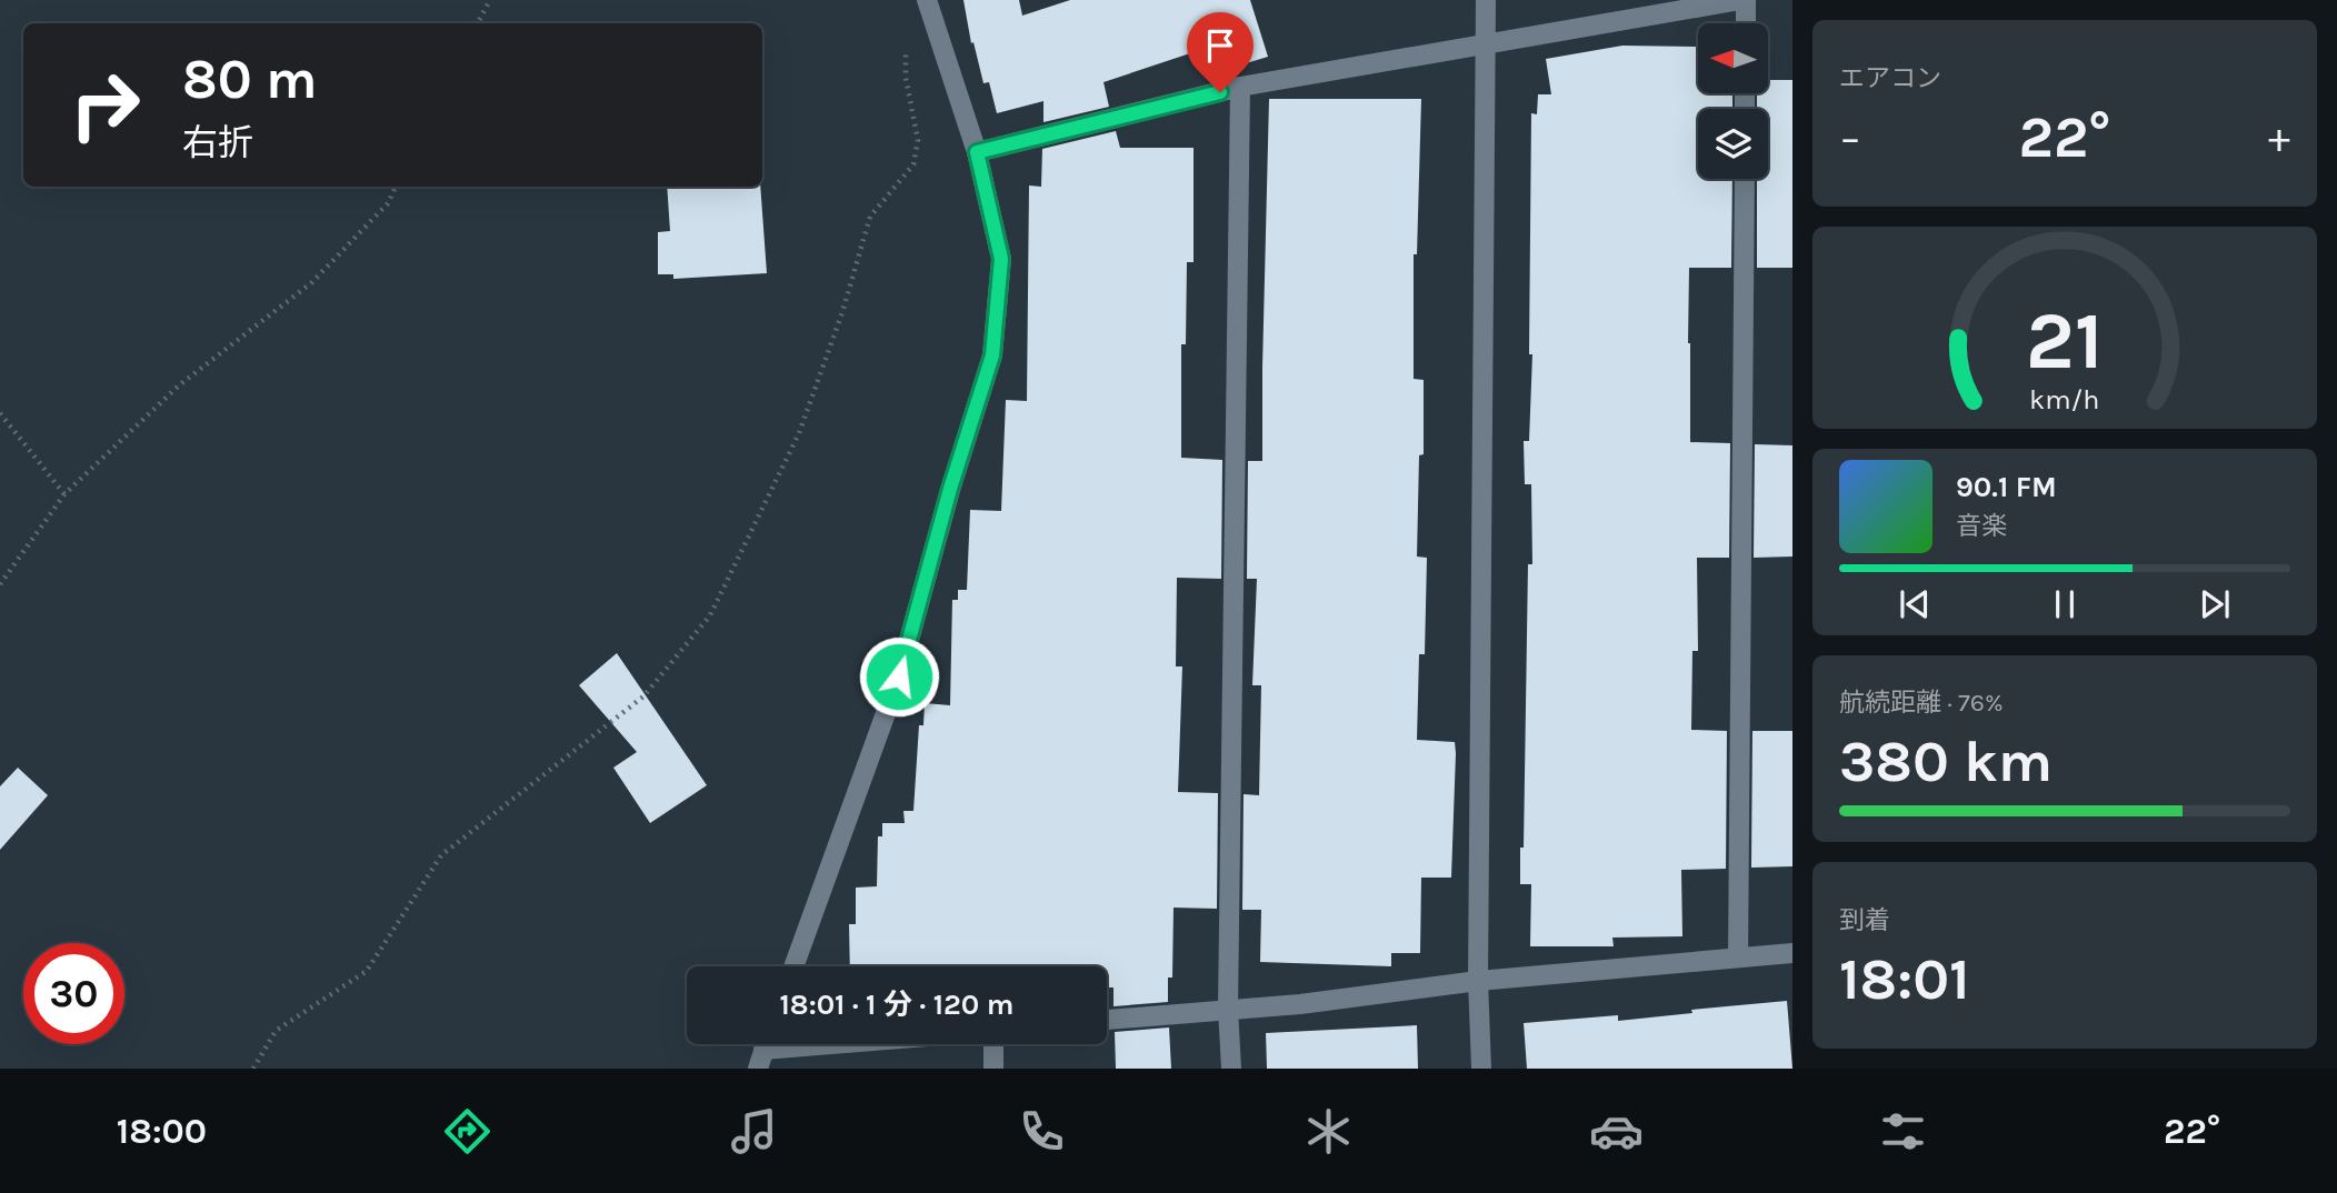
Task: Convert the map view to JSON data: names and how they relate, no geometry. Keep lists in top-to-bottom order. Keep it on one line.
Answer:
{"north":"left","page":{"tile":["エアコン",["航続距離 · 76%","380 km"],["到着","18:01"]],"turn":["80 m","右折"],"heat":["−","22°","+"],"song":["90.1 FM","音楽"],"limit":"30","trip":"18:01 · 1 分 · 120 m","tabs":["18:00","22°"],"gauge":["21","km/h"]}}
